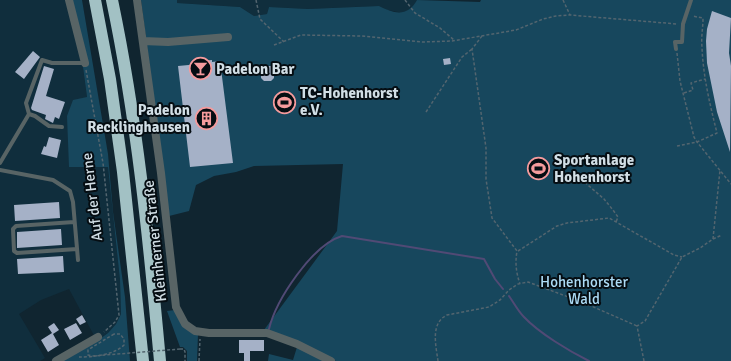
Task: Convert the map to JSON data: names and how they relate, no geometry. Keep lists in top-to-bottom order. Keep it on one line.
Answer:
{"streets":{"street":["Kleinherner Straße"],"path":["Auf der Herne"]},"parks":["Hohenhorster Wald"],"places":{"bar":["Padelon Bar"],"sports":["TC-Hohenhorst e.V.","Sportanlage Hohenhorst"],"building":["Padelon Recklinghausen"]}}
